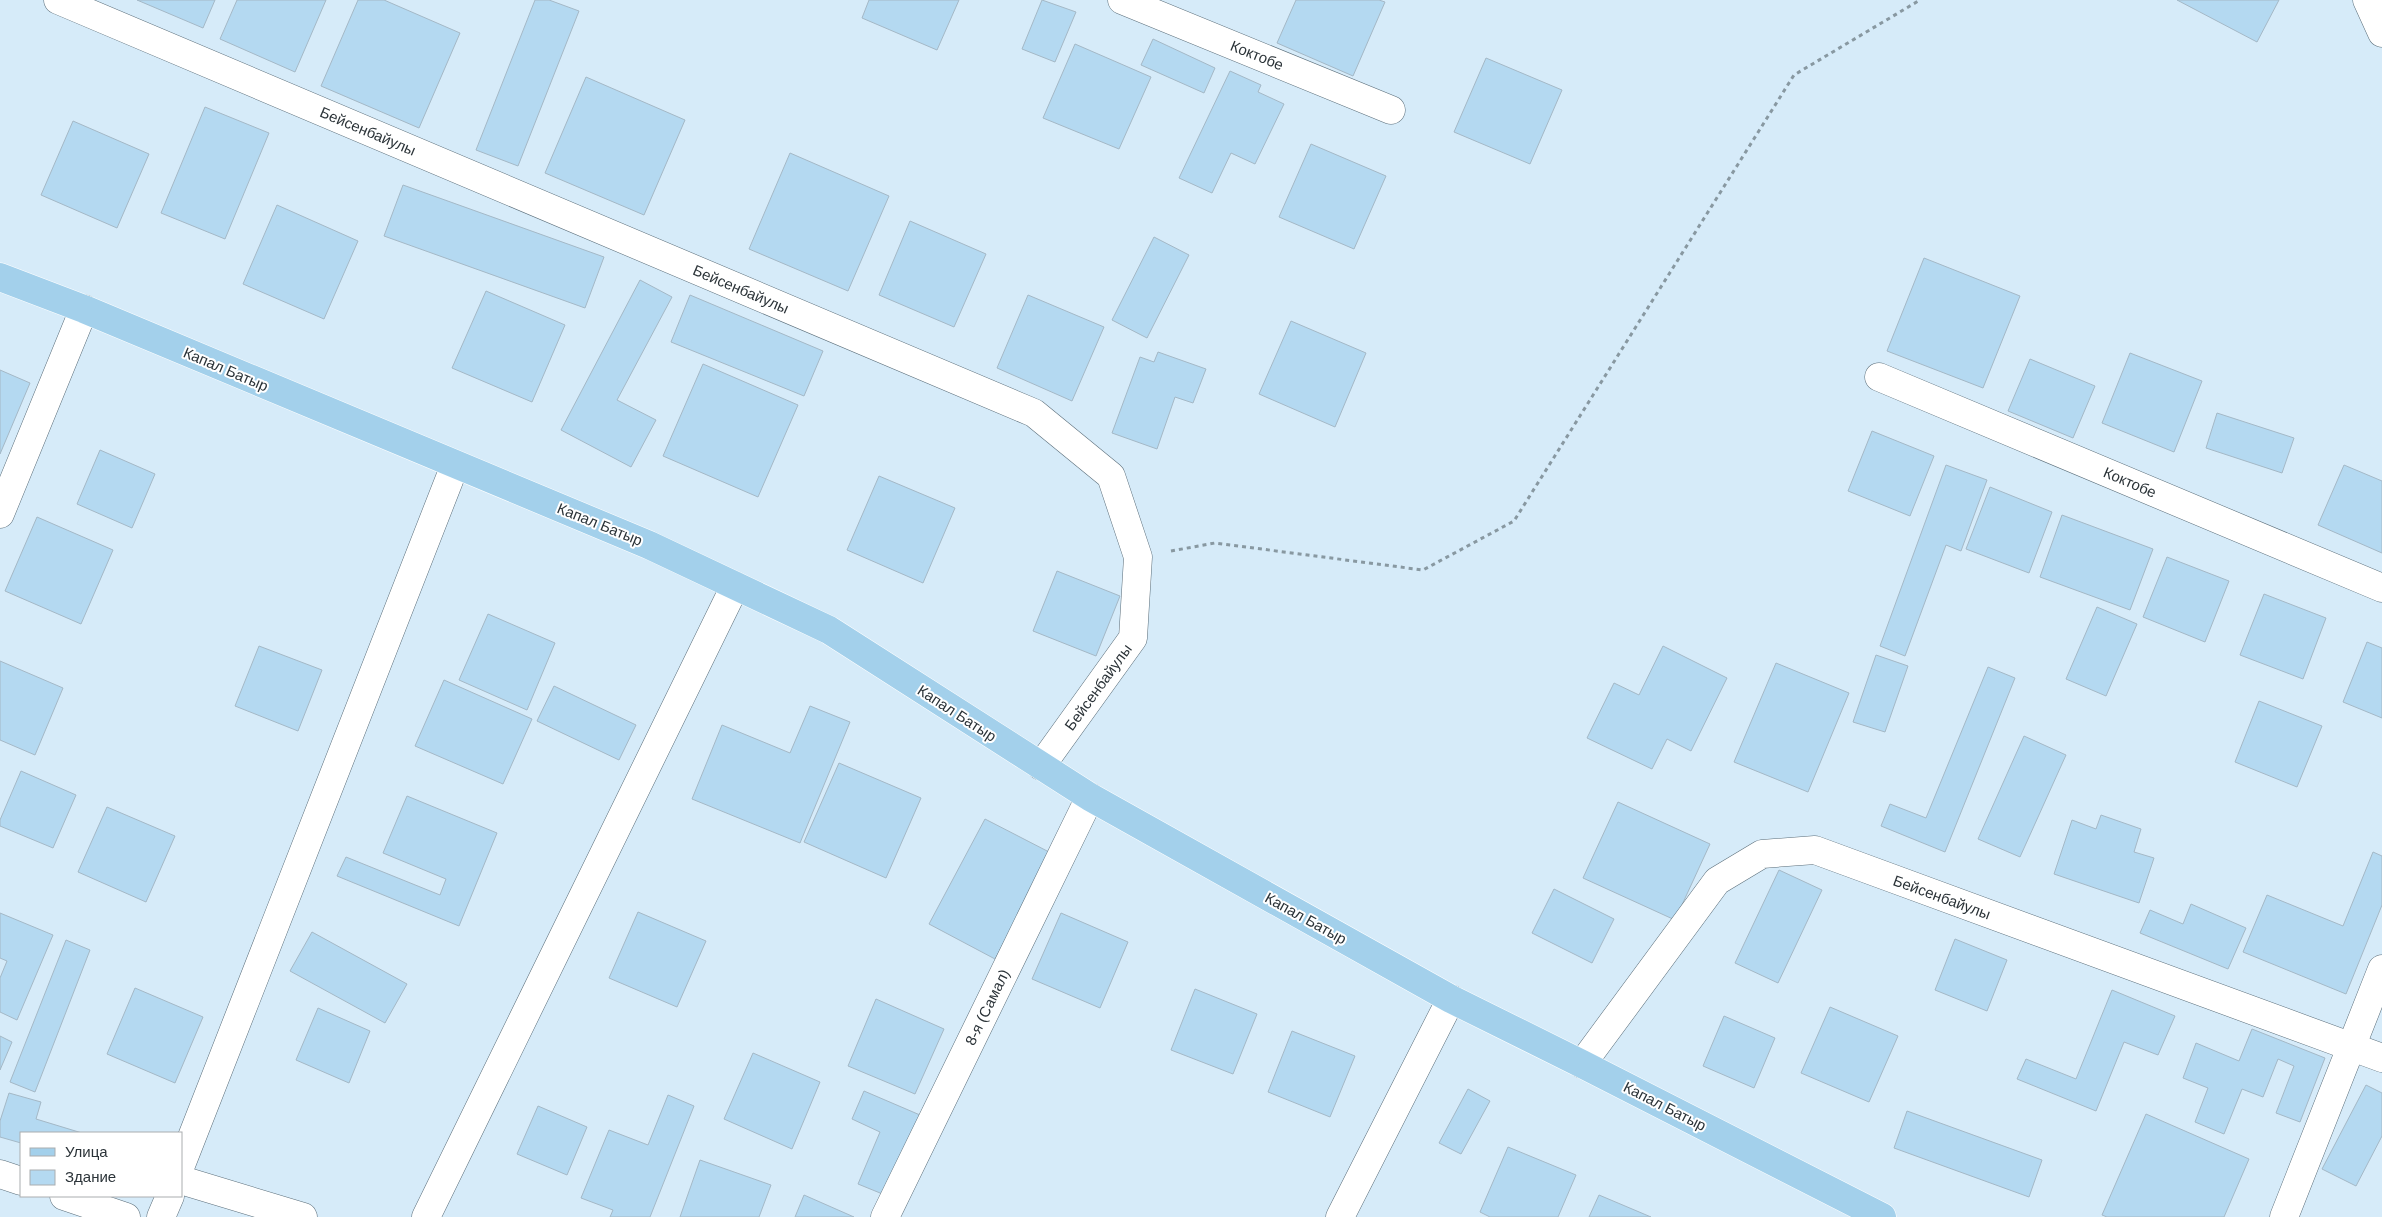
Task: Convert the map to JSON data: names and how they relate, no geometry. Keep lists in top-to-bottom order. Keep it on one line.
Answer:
{"streets":{"main road":["Капал Батыр"],"street":["Коктобе","Бейсенбайулы","8-я (Самал)"]},"crossings":[["Бейсенбайулы","Капал Батыр"],["Капал Батыр","8-я (Самал)"]],"legend":["Улица","Здание"]}
